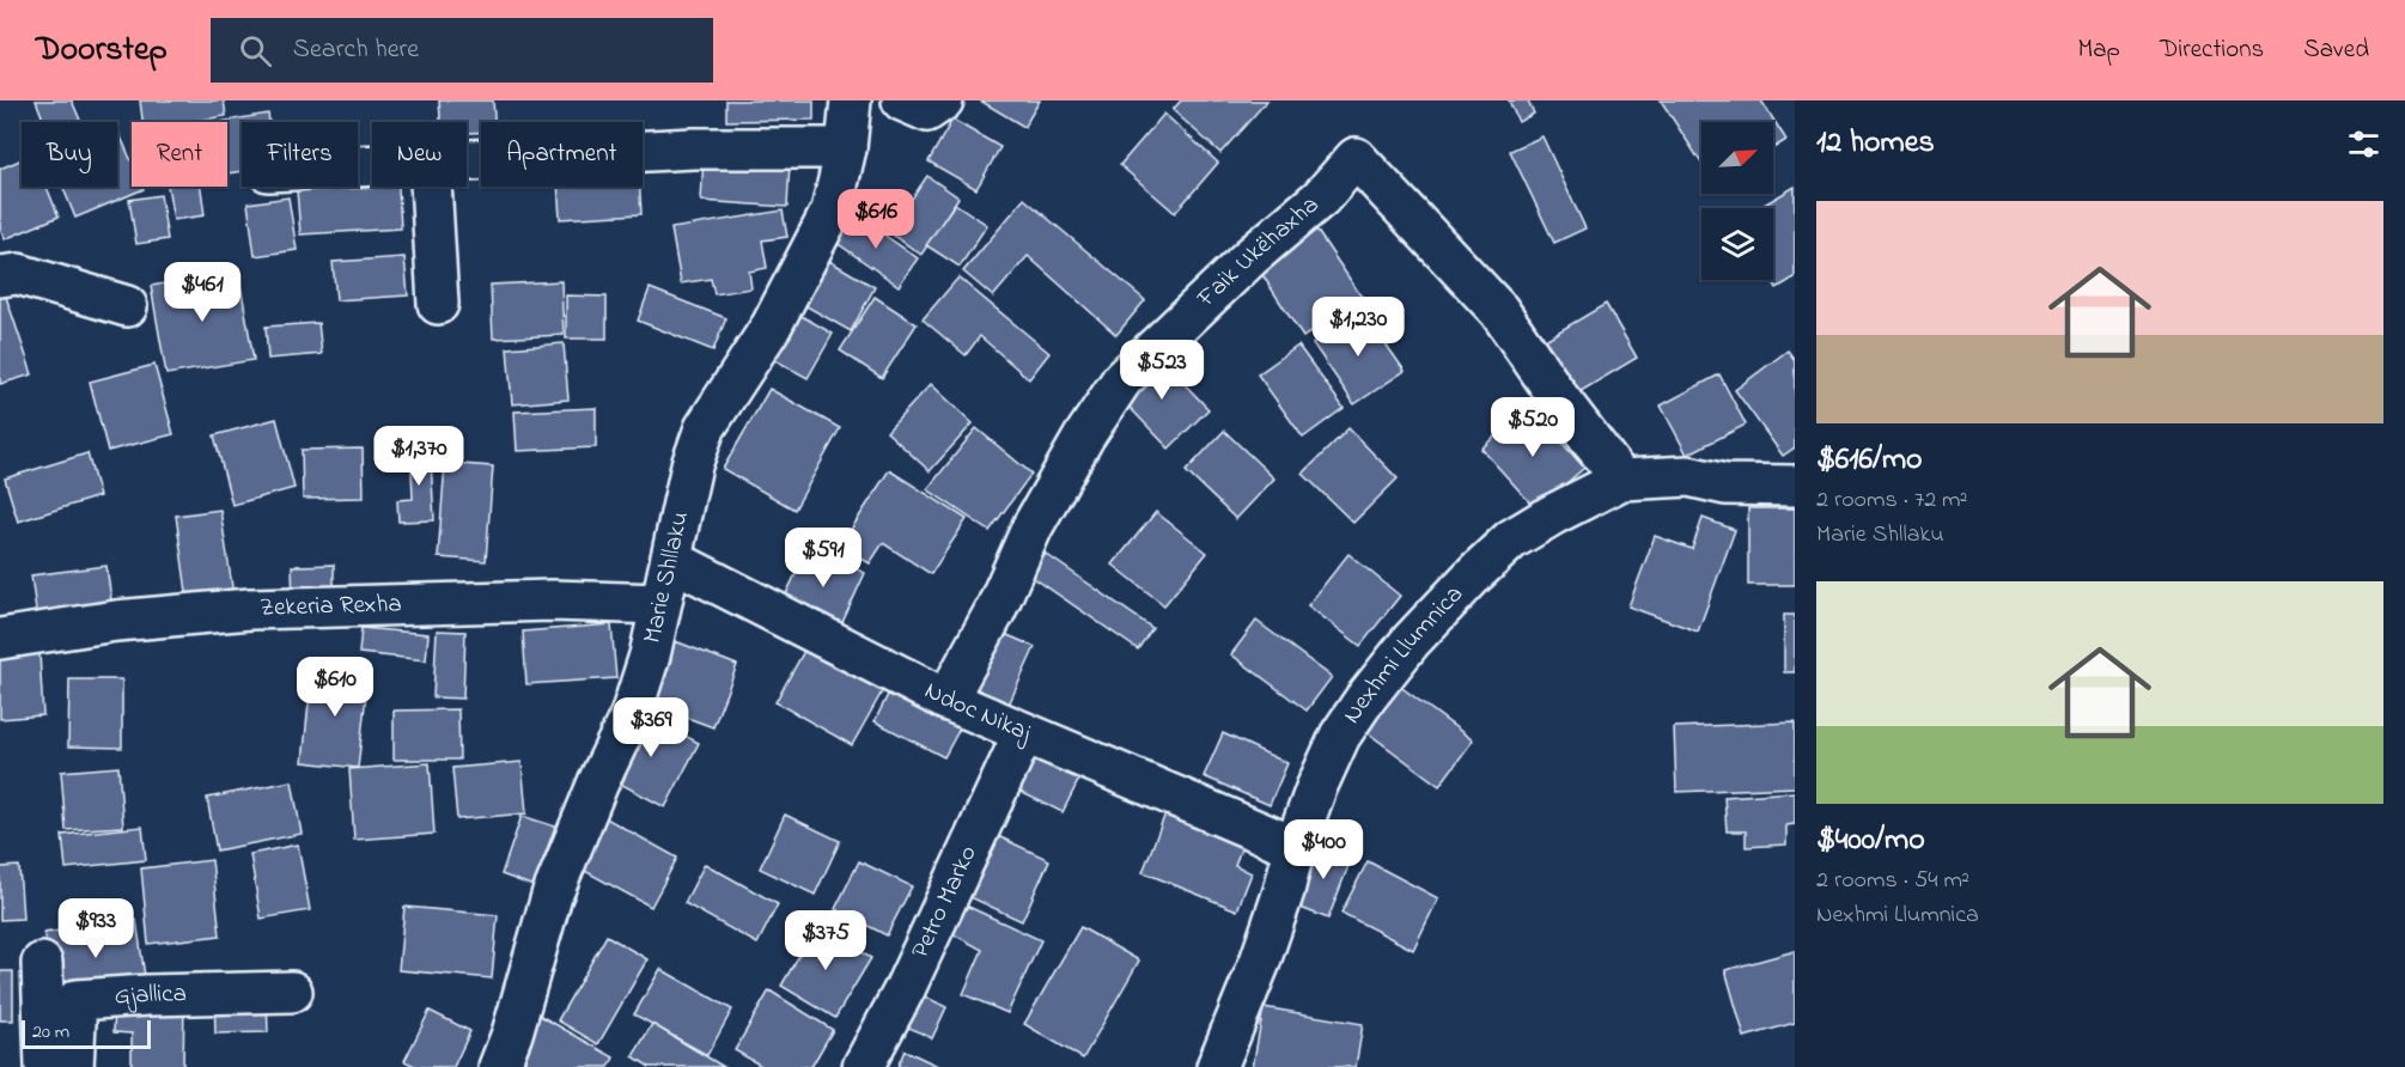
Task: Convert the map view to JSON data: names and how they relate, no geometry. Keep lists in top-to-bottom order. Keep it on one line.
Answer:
{"streets":{"street":["Faik Ukëhaxha","Marie Shllaku","Zekeria Rexha","Nexhmi Llumnica","Ndoc Nikaj","Petro Marko","Gjallica"]},"crossings":[["Faik Ukëhaxha","Nexhmi Llumnica"],["Faik Ukëhaxha","Ndoc Nikaj"],["Marie Shllaku","Zekeria Rexha"],["Marie Shllaku","Ndoc Nikaj"],["Nexhmi Llumnica","Ndoc Nikaj"],["Ndoc Nikaj","Petro Marko"]],"scale_bar":"20 m","north":"top right","page":{"header":"Doorstep","search":"Search here","nav":["Map","Directions","Saved"],"heading":"12 homes","chip":["Buy","Rent","Filters","New","Apartment"],"list":[{"name":"$616/mo","note":"2 rooms · 72 m² · Marie Shllaku"},{"name":"$400/mo","note":"2 rooms · 54 m² · Nexhmi Llumnica"}],"price":["$616","$461","$1,230","$523","$520","$1,370","$591","$610","$369","$400","$933","$375"],"scale":"20 m"}}
